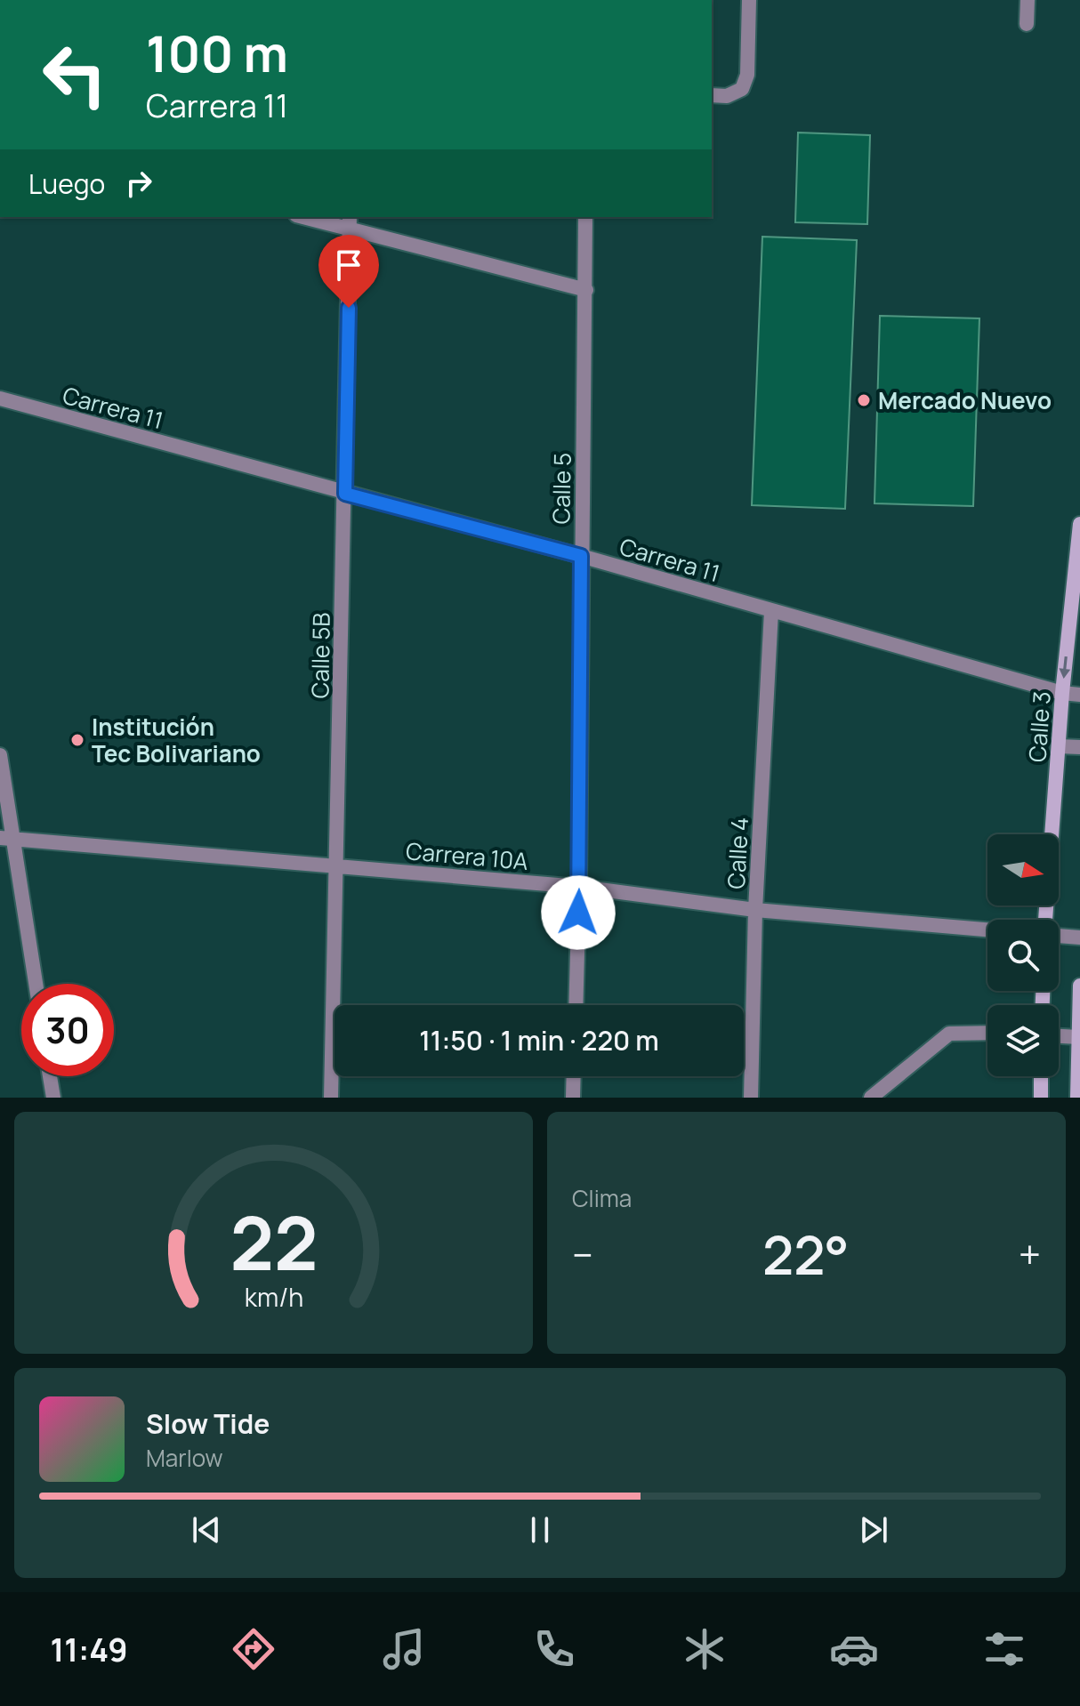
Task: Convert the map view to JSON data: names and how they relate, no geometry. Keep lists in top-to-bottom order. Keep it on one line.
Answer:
{"streets":{"main road":["Calle 3"],"street":["Carrera 11","Calle 5","Calle 5B","Calle 4","Carrera 10A"]},"crossings":[["Carrera 11","Calle 5"],["Carrera 11","Calle 5B"],["Carrera 11","Calle 3"],["Carrera 11","Calle 4"],["Calle 5","Carrera 10A"],["Calle 5B","Carrera 10A"],["Calle 4","Carrera 10A"]],"one_way":["Calle 3"],"places":["Mercado Nuevo","Institución Tec Bolivariano"],"north":"right","page":{"turn":["100 m","Carrera 11"],"then":"Luego","limit":"30","trip":"11:50 · 1 min · 220 m","tile":"Clima","heat":["−","22°","+"],"song":["Slow Tide","Marlow"],"tabs":"11:49","gauge":["22","km/h"]}}
